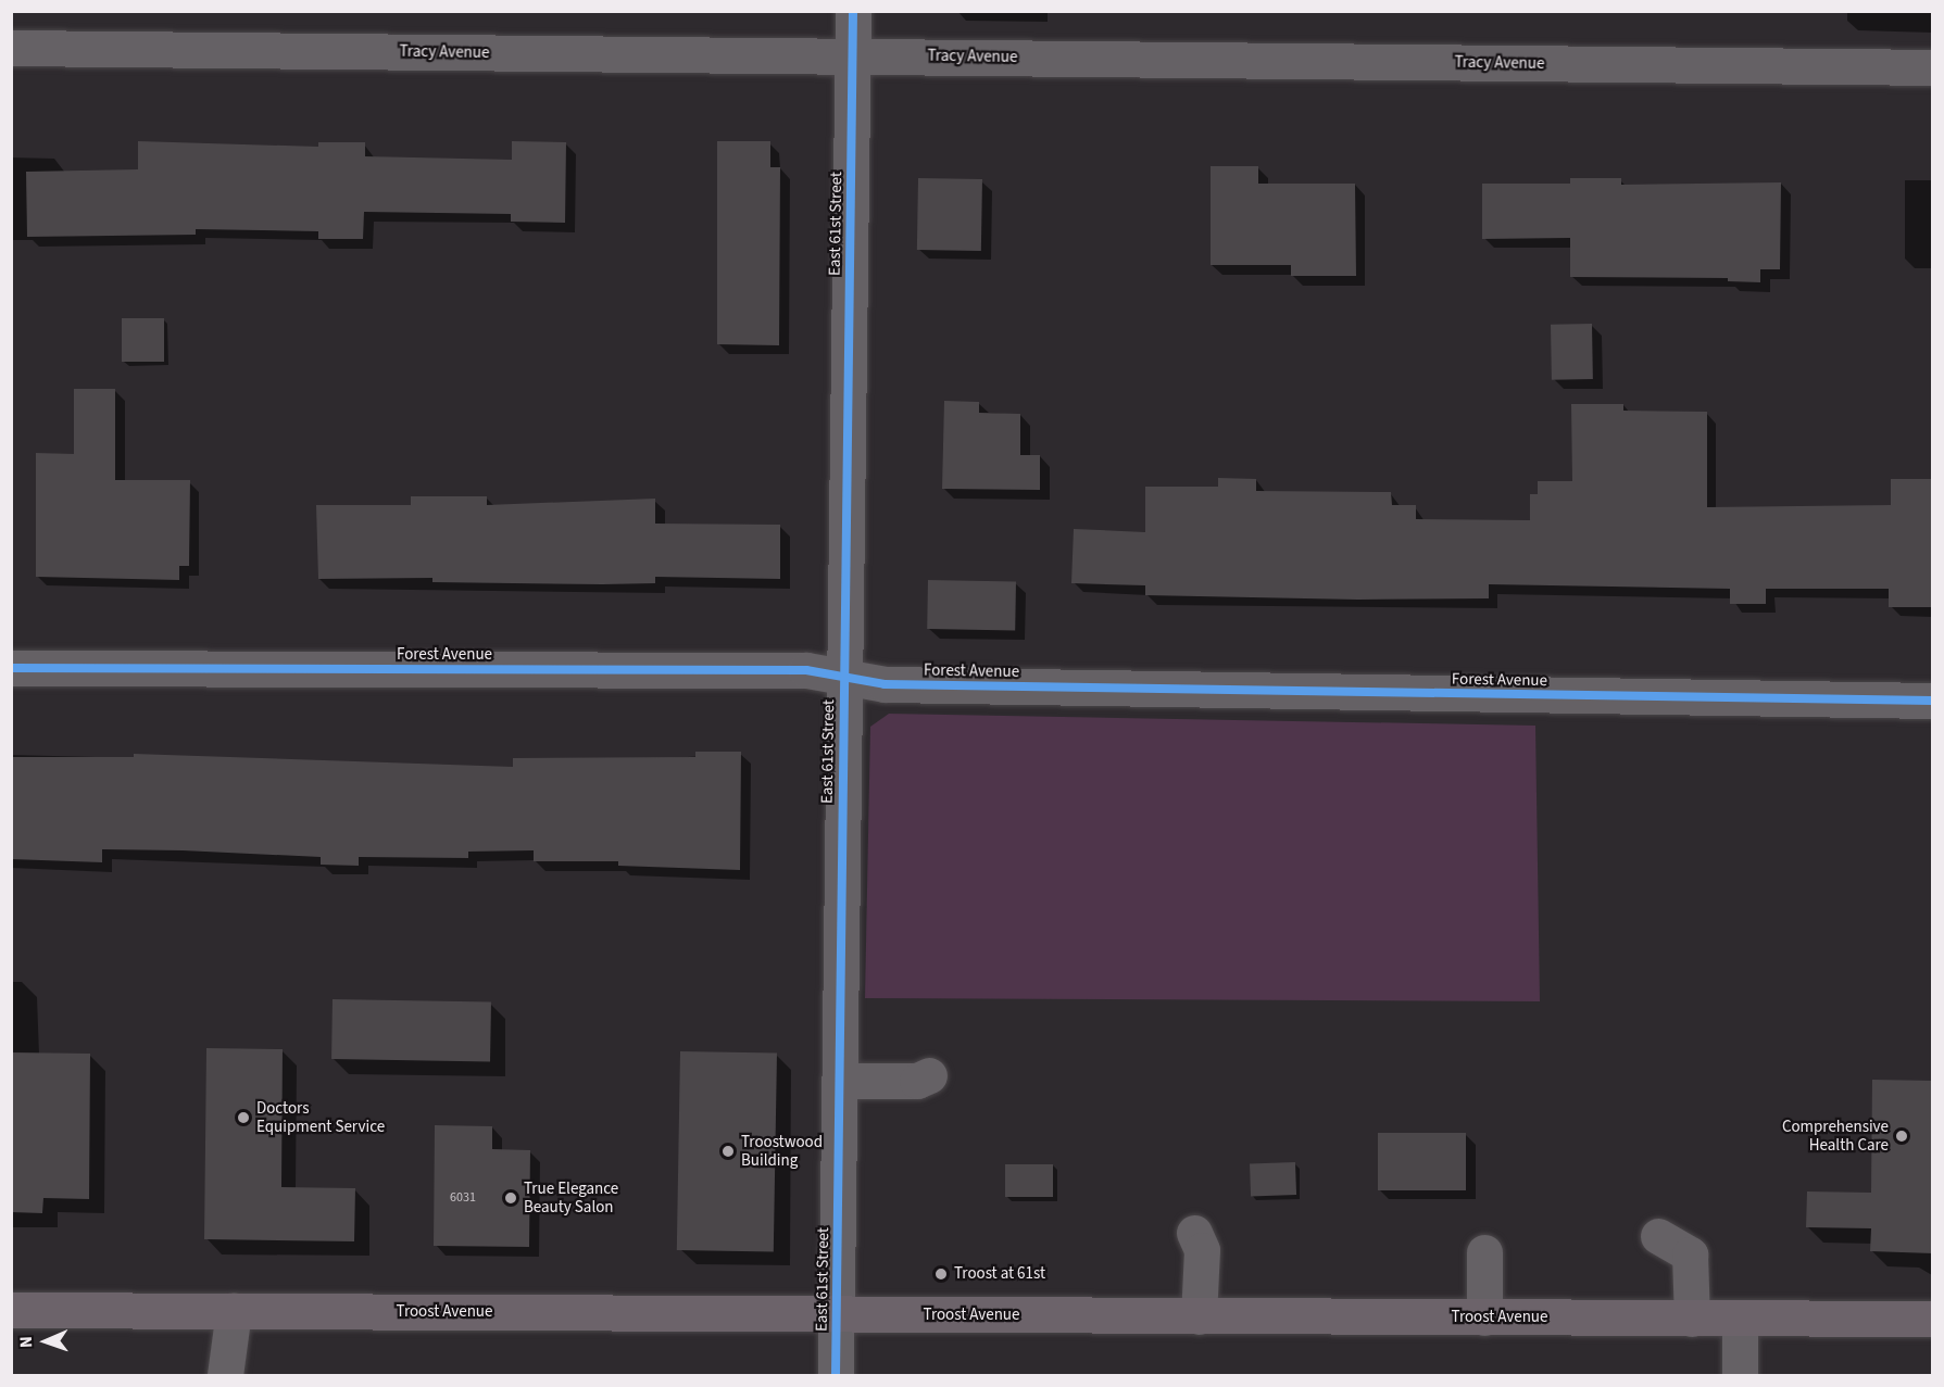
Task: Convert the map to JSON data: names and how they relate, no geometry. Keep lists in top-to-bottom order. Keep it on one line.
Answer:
{"streets":{"main road":["Troost Avenue"],"street":["Tracy Avenue","East 61st Street","Forest Avenue"]},"crossings":[["Tracy Avenue","East 61st Street"],["East 61st Street","Forest Avenue"],["East 61st Street","Troost Avenue"]],"places":["Doctors Equipment Service","Comprehensive Health Care","Troostwood Building","True Elegance Beauty Salon","Troost at 61st"],"house_numbers":["6031"],"north":"left"}
